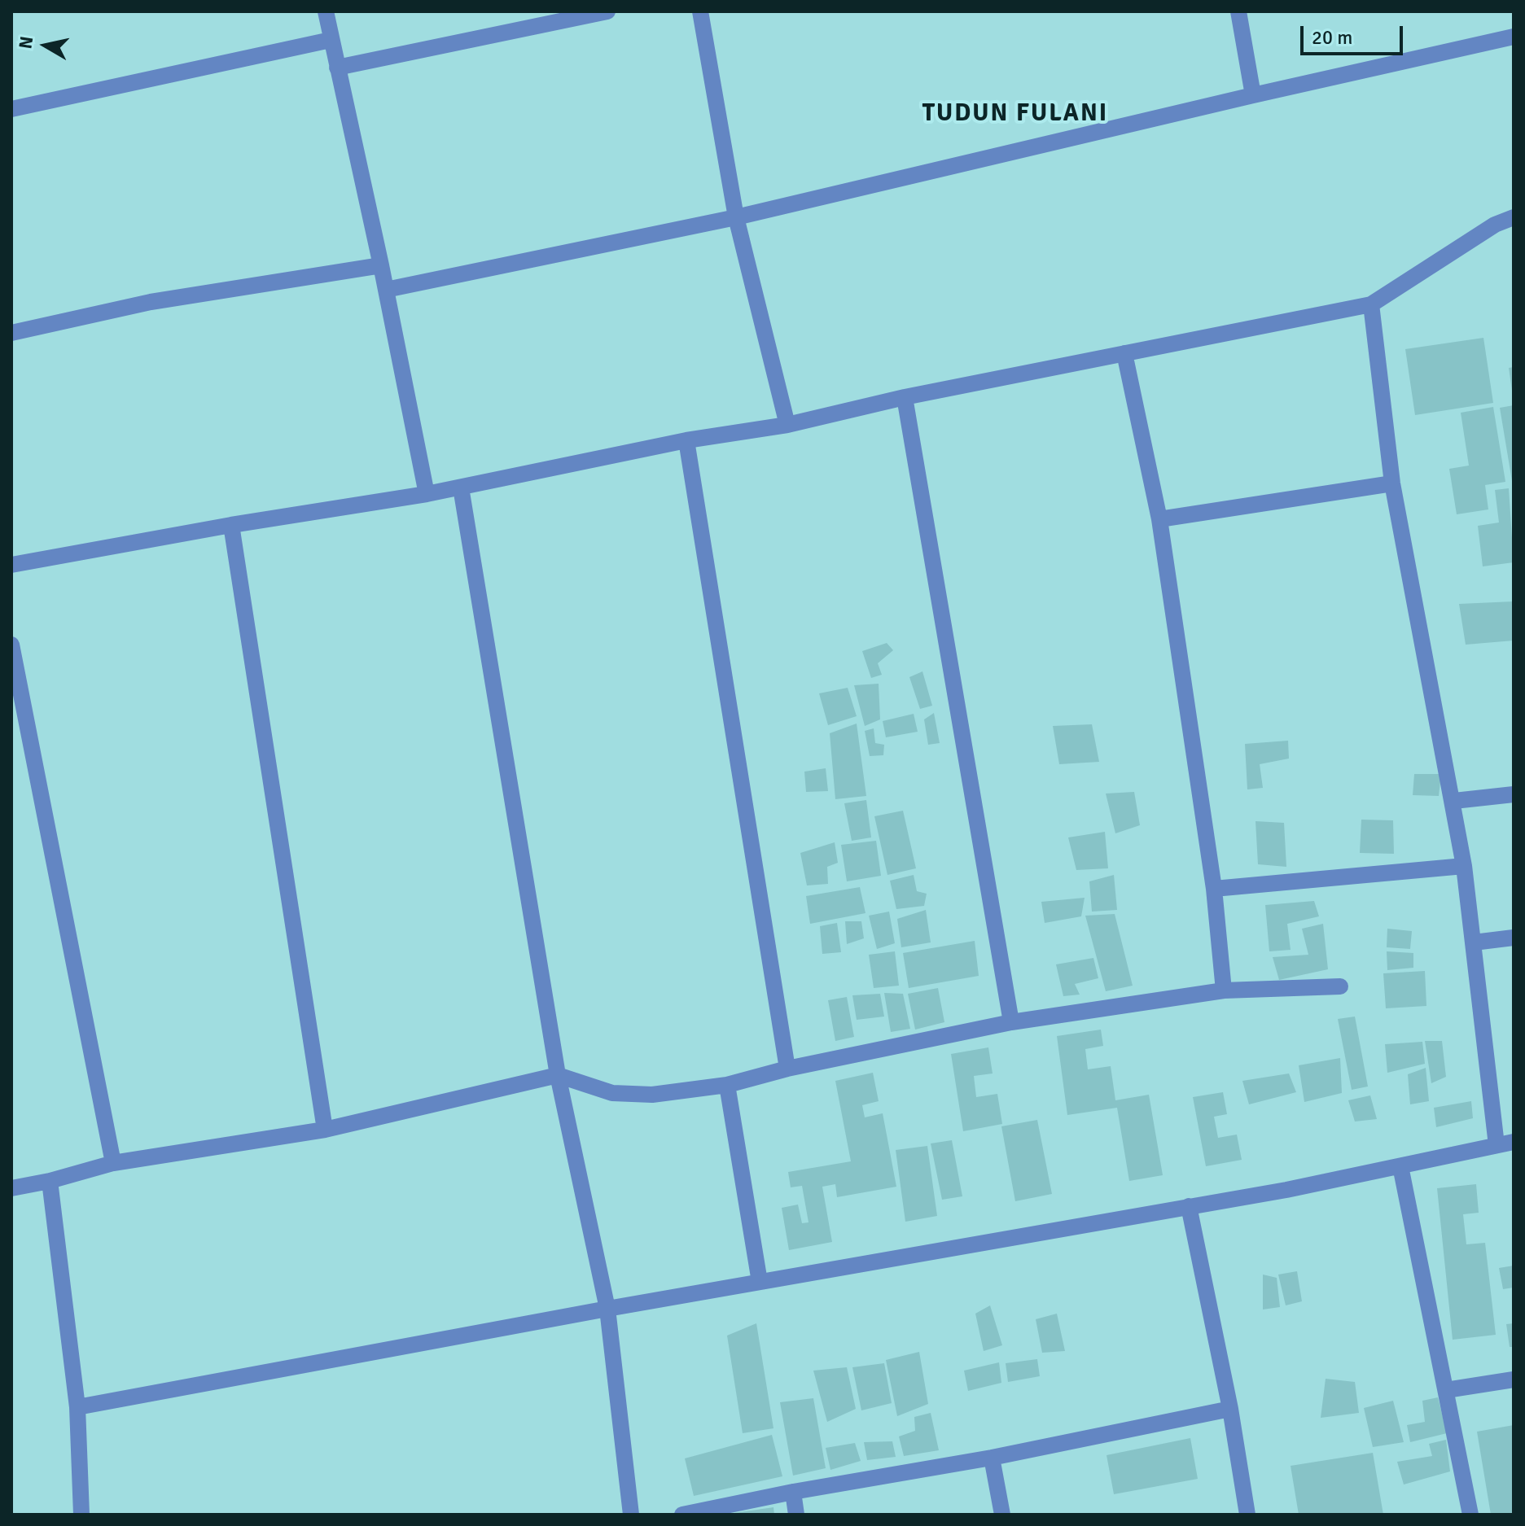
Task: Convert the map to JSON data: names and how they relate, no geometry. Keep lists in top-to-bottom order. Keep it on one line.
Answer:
{"districts":["TUDUN FULANI"],"scale_bar":"20 m","north":"left"}
